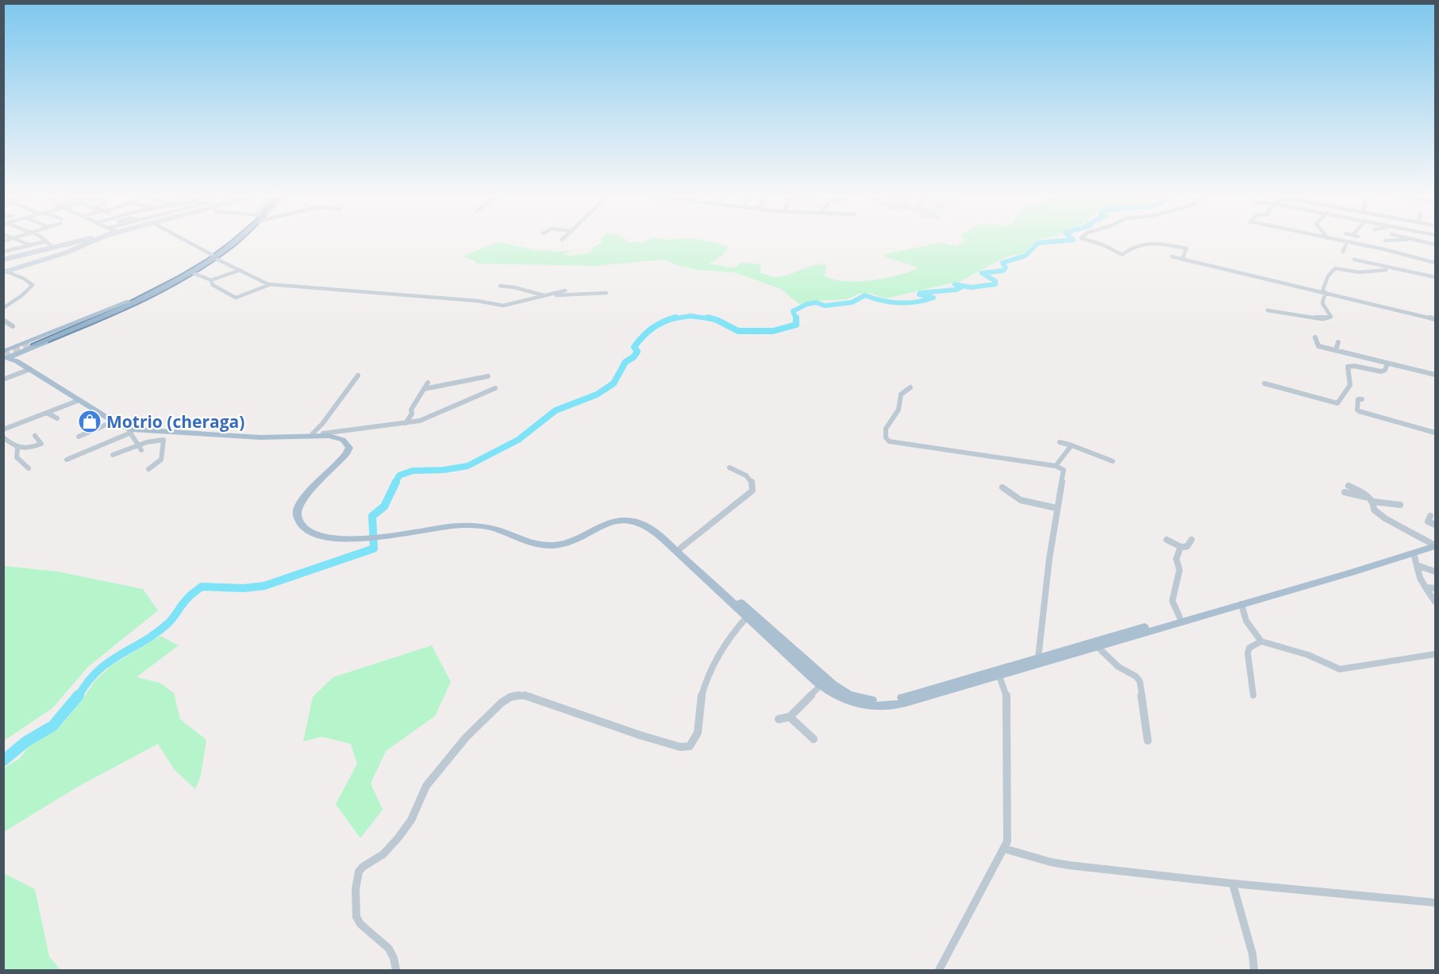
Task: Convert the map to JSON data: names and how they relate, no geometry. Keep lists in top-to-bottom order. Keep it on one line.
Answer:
{"places":{"shop":["Motrio (cheraga)"]}}
